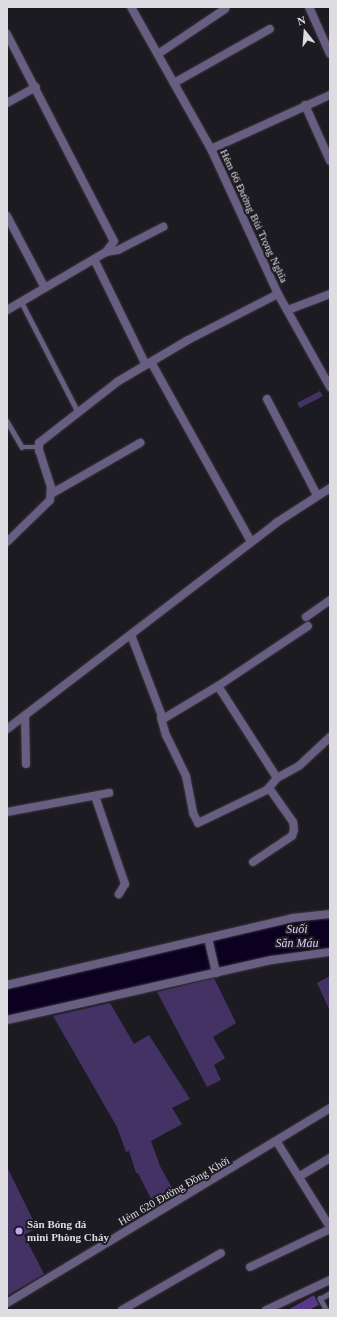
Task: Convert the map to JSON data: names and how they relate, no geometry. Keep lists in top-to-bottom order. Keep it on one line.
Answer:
{"streets":{"street":["Hẻm 66 Đường Bùi Trọng Nghĩa","Hẻm 620 Đường Đồng Khởi"]},"water":["Suối Săn Máu"],"places":["Sân Bóng đá mini Phòng Cháy"],"north":"top"}
